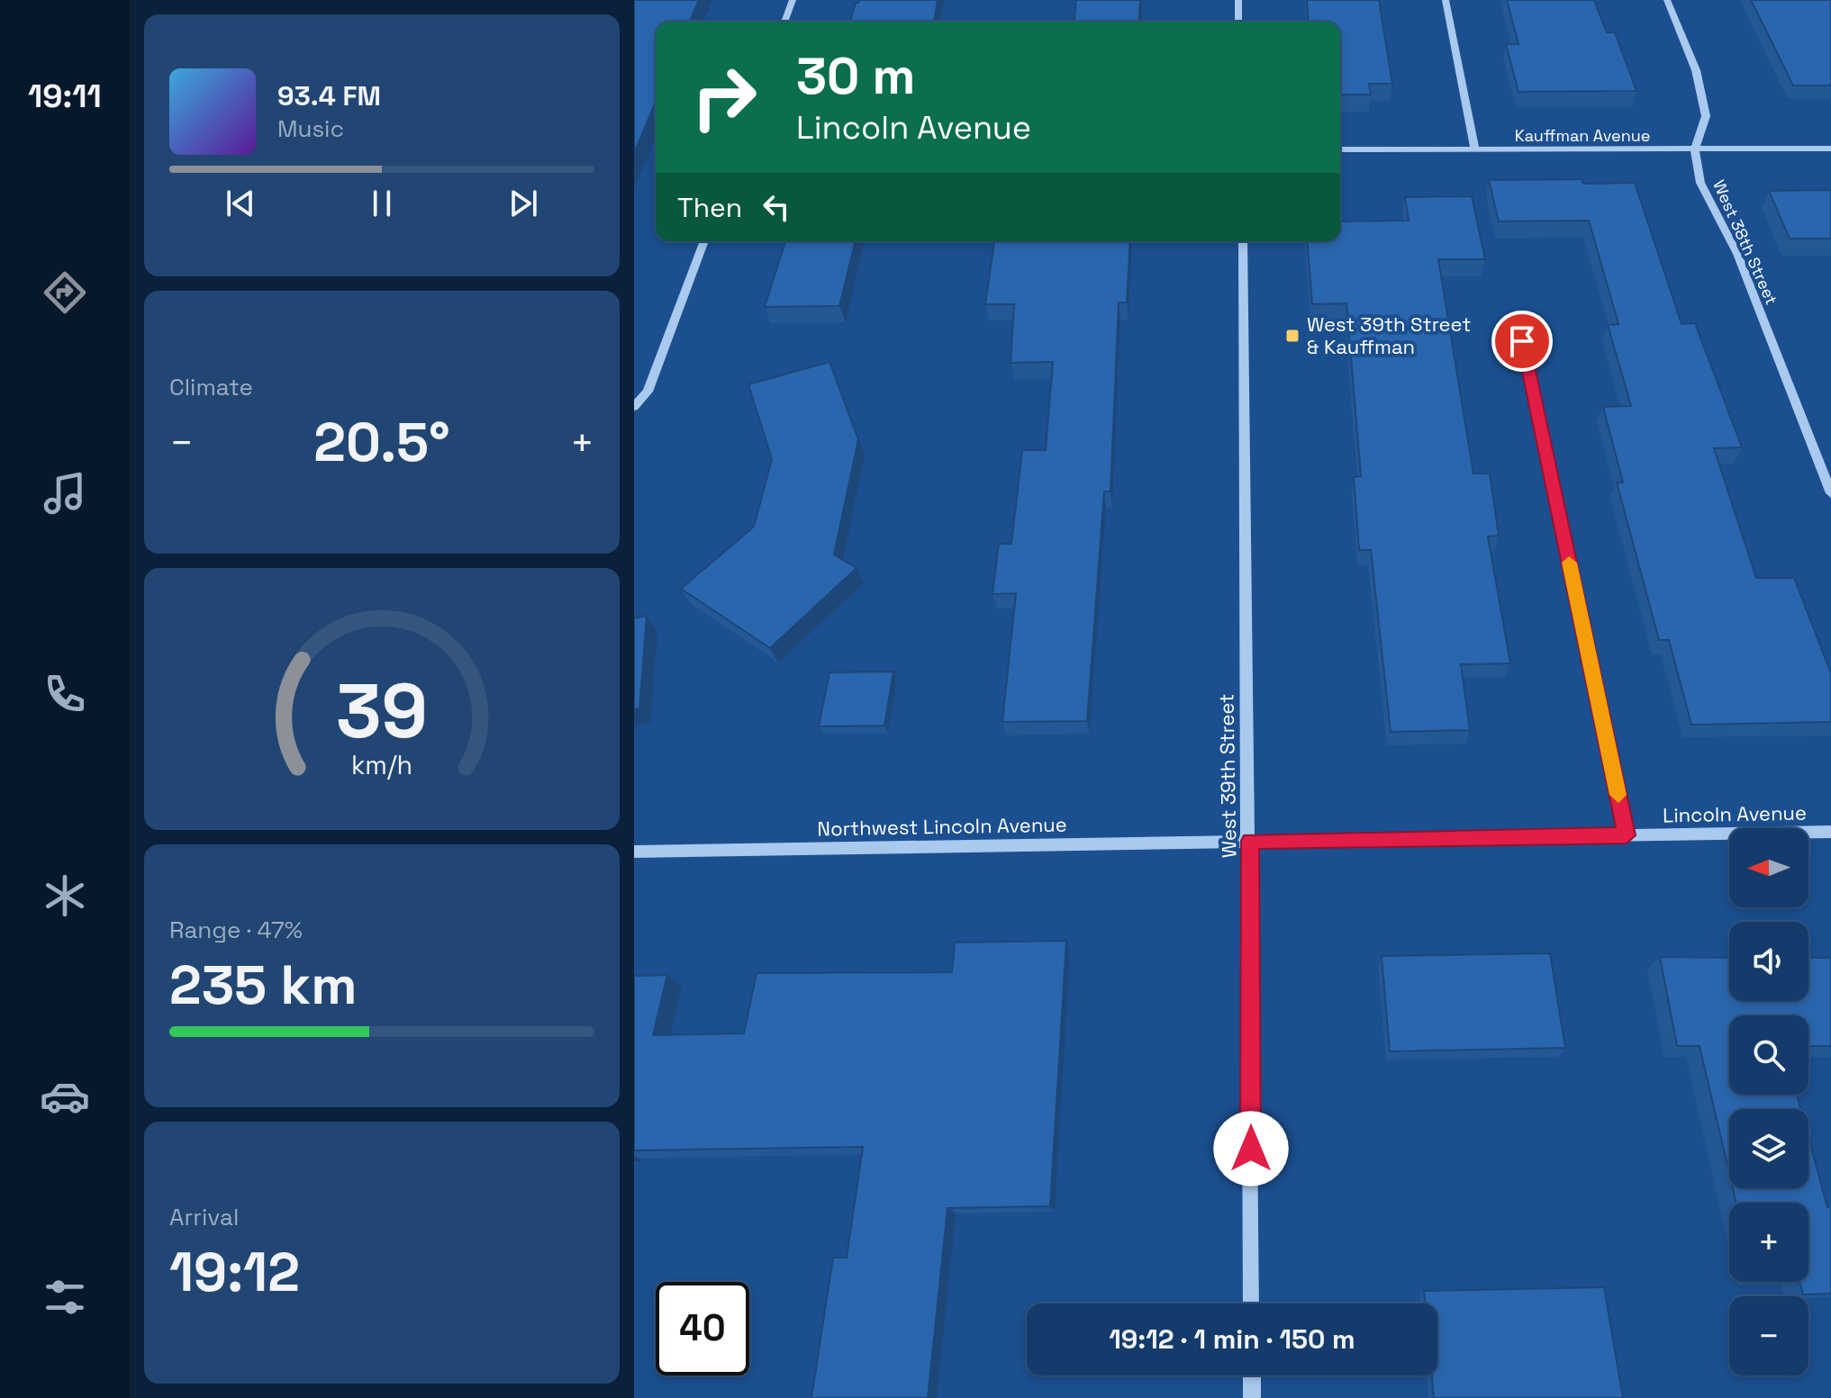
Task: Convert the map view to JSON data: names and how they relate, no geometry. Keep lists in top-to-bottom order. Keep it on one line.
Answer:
{"streets":{"street":["Kauffman Avenue","West 38th Street","West 39th Street","Lincoln Avenue","Northwest Lincoln Avenue"]},"crossings":[["Kauffman Avenue","West 38th Street"],["West 39th Street","Lincoln Avenue"],["West 39th Street","Northwest Lincoln Avenue"],["Lincoln Avenue","Northwest Lincoln Avenue"]],"places":{"transit":["West 39th Street & Kauffman"]},"north":"left","page":{"tabs":"19:11","turn":["30 m","Lincoln Avenue"],"song":["93.4 FM","Music"],"then":"Then","tile":["Climate",["Range · 47%","235 km"],["Arrival","19:12"]],"heat":["−","20.5°","+"],"map_buttons":["+","−"],"limit":"40","trip":"19:12 · 1 min · 150 m","gauge":["39","km/h"]}}
